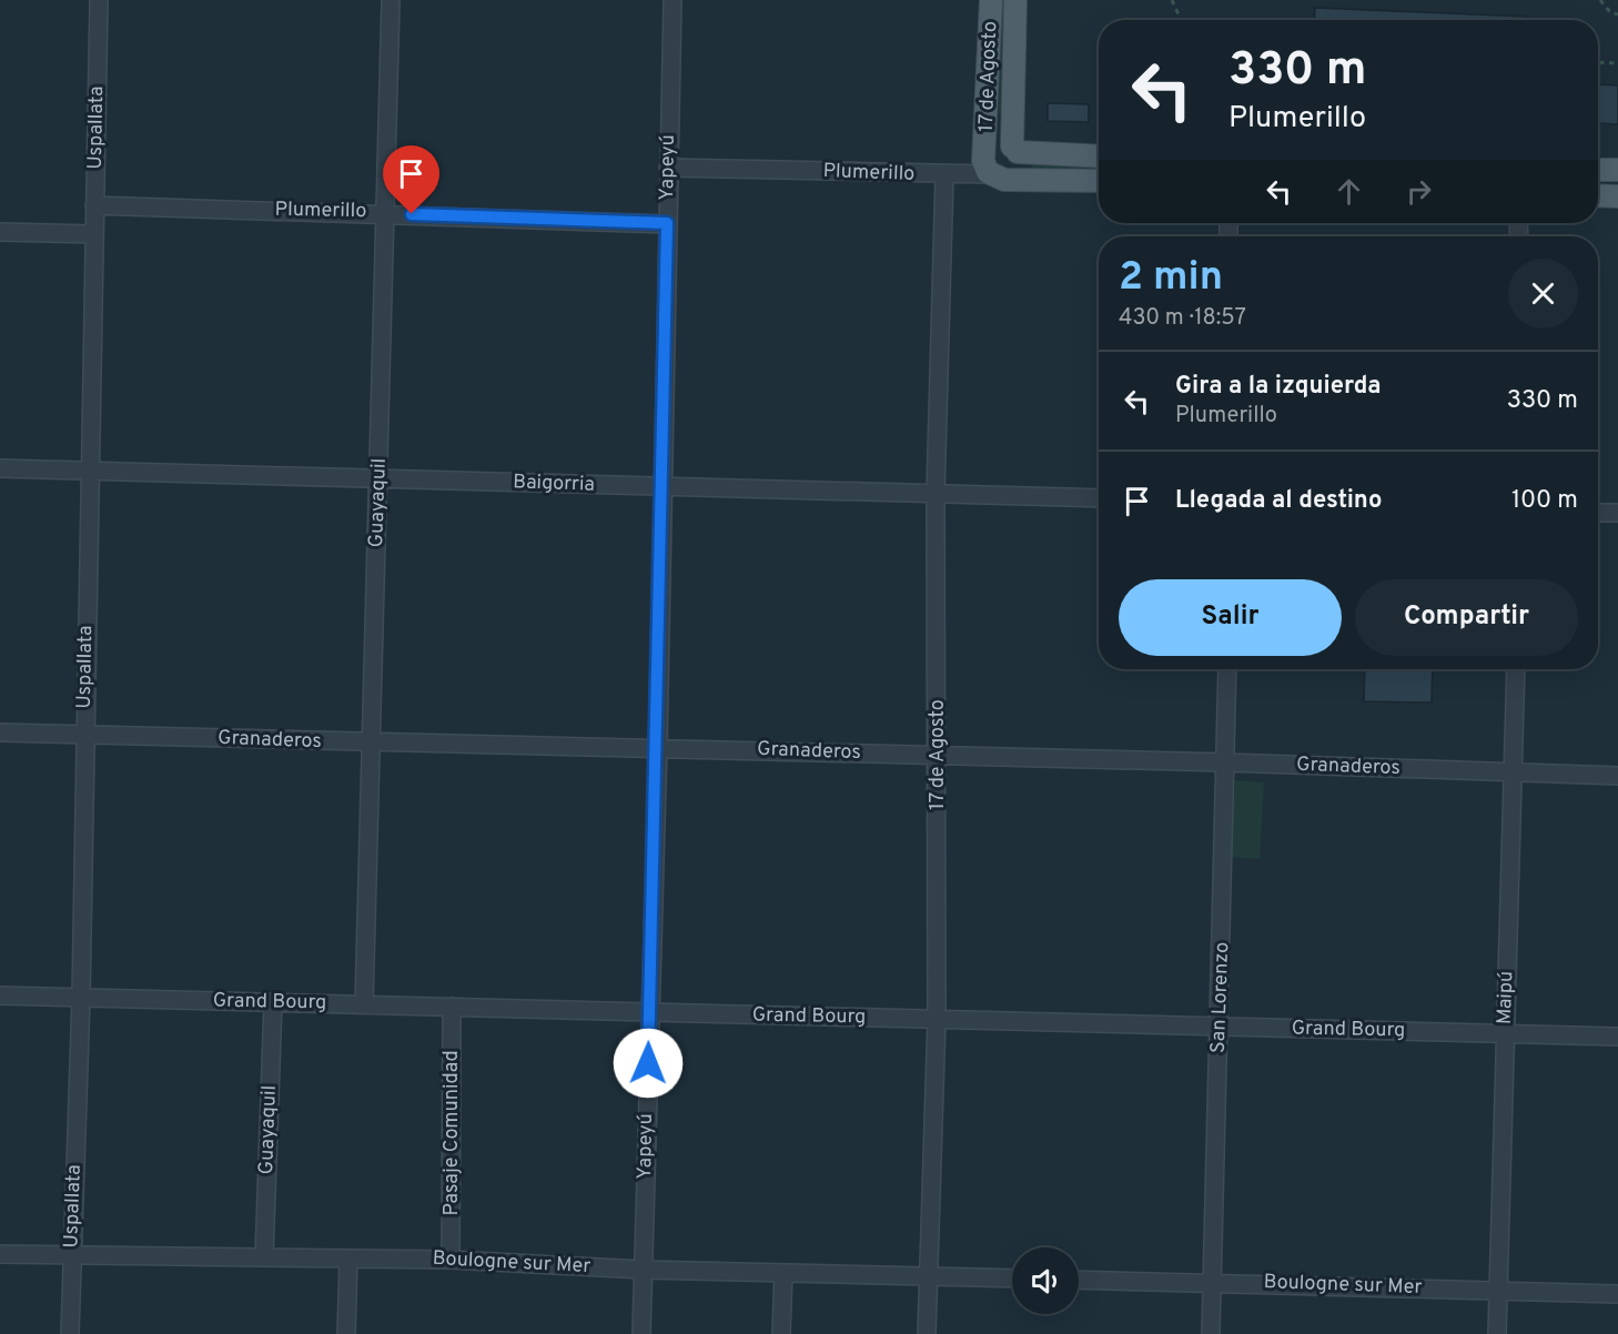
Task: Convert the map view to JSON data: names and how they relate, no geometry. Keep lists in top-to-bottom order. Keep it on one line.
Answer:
{"streets":{"main road":["17 de Agosto"],"street":["Uspallata","Yapeyú","Plumerillo","Baigorria","Guayaquil","Granaderos","San Lorenzo","Maipú","Grand Bourg","Pasaje Comunidad","Boulogne sur Mer"]},"crossings":[["17 de Agosto","Plumerillo"],["17 de Agosto","Baigorria"],["17 de Agosto","Granaderos"],["17 de Agosto","Grand Bourg"],["17 de Agosto","Boulogne sur Mer"],["Uspallata","Plumerillo"],["Uspallata","Baigorria"],["Uspallata","Granaderos"],["Uspallata","Grand Bourg"],["Uspallata","Boulogne sur Mer"],["Yapeyú","Plumerillo"],["Yapeyú","Baigorria"],["Yapeyú","Granaderos"],["Yapeyú","Grand Bourg"],["Yapeyú","Boulogne sur Mer"],["Plumerillo","Guayaquil"],["Baigorria","Guayaquil"],["Guayaquil","Granaderos"],["Guayaquil","Grand Bourg"],["Guayaquil","Boulogne sur Mer"],["Granaderos","San Lorenzo"],["Granaderos","Maipú"],["San Lorenzo","Grand Bourg"],["San Lorenzo","Boulogne sur Mer"],["Maipú","Grand Bourg"],["Maipú","Boulogne sur Mer"],["Grand Bourg","Pasaje Comunidad"],["Pasaje Comunidad","Boulogne sur Mer"]],"page":{"turn":["330 m","Plumerillo"],"heading":["2 min","430 m · 18:57"],"list":[{"name":"Gira a la izquierda","note":"Plumerillo","value":"330 m"},{"name":"Llegada al destino","value":"100 m"}],"buttons":["Salir","Compartir"]}}
